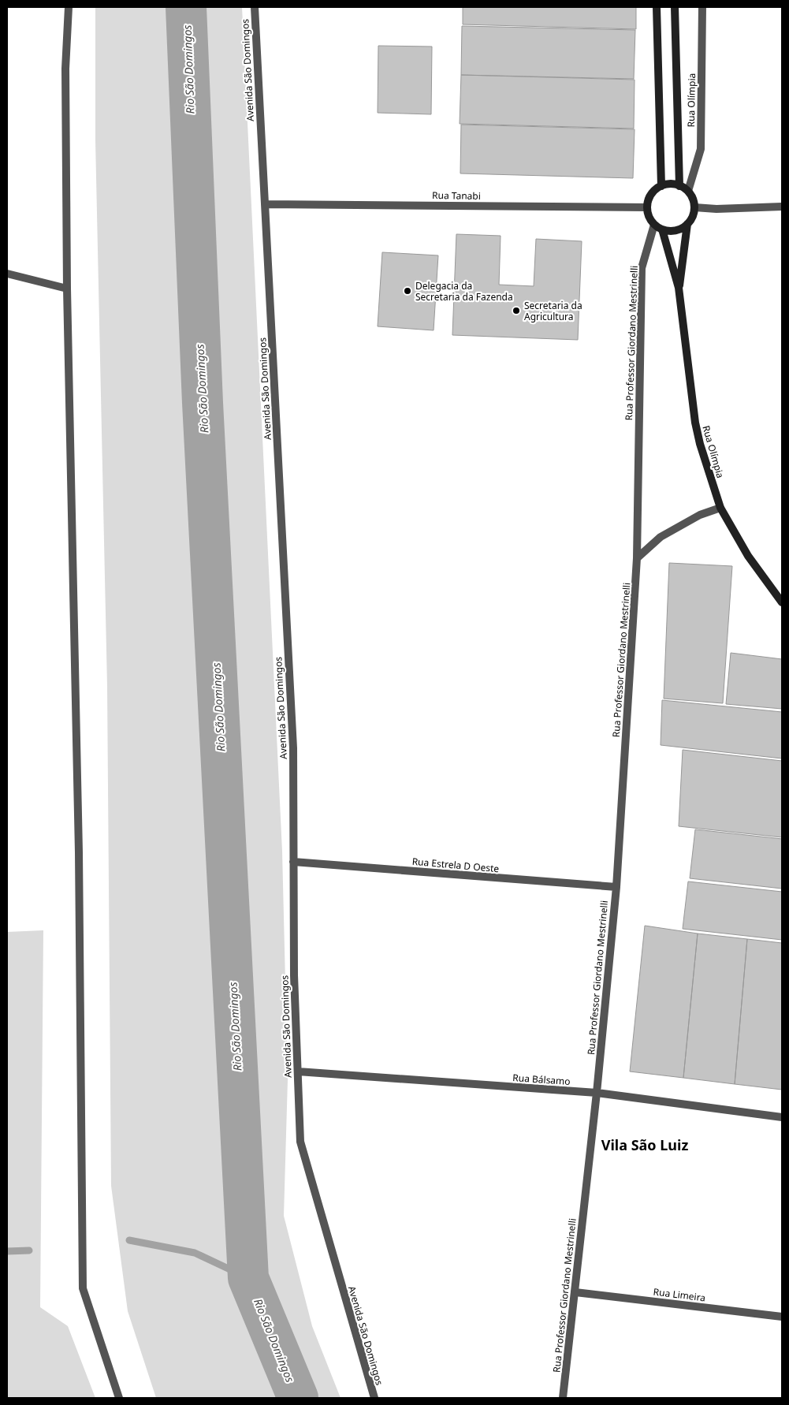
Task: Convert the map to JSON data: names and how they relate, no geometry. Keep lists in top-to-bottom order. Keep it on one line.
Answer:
{"streets":{"main road":["Rua Olímpia"],"street":["Avenida São Domingos","Rua Tanabi","Rua Professor Giordano Mestrinelli","Rua Estrela D Oeste","Rua Bálsamo","Rua Limeira"]},"crossings":[["Avenida São Domingos","Rua Tanabi"],["Avenida São Domingos","Rua Estrela D Oeste"],["Avenida São Domingos","Rua Bálsamo"],["Rua Olímpia","Rua Tanabi"],["Rua Olímpia","Rua Professor Giordano Mestrinelli"],["Rua Tanabi","Rua Professor Giordano Mestrinelli"],["Rua Professor Giordano Mestrinelli","Rua Estrela D Oeste"],["Rua Professor Giordano Mestrinelli","Rua Bálsamo"],["Rua Professor Giordano Mestrinelli","Rua Limeira"]],"districts":["Vila São Luiz"],"water":["Rio São Domingos"],"places":["Delegacia da Secretaria da Fazenda","Secretaria da Agricultura"]}
